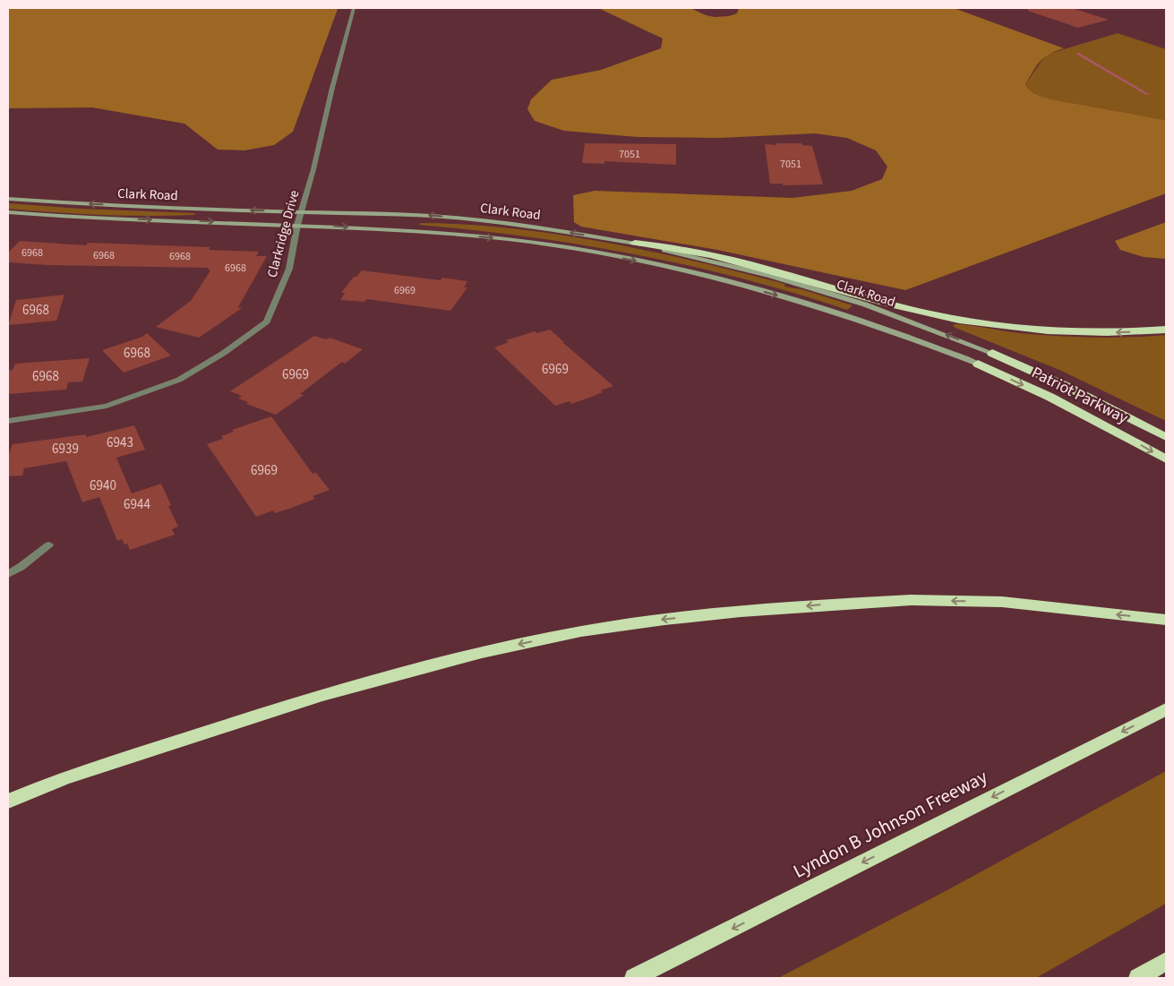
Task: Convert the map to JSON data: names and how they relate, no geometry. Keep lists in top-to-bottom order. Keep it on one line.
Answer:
{"streets":{"highway":["Patriot Parkway","Lyndon B Johnson Freeway"],"main road":["Clark Road"],"street":["Clarkridge Drive"]},"crossings":[["Clark Road","Clarkridge Drive"],["Clark Road","Patriot Parkway"]],"one_way":["Lyndon B Johnson Freeway"],"house_numbers":["7051","7051","6968","6968","6968","6968","6969","6968","6968","6969","6969","6968","6943","6939","6969","6940","6944"]}
